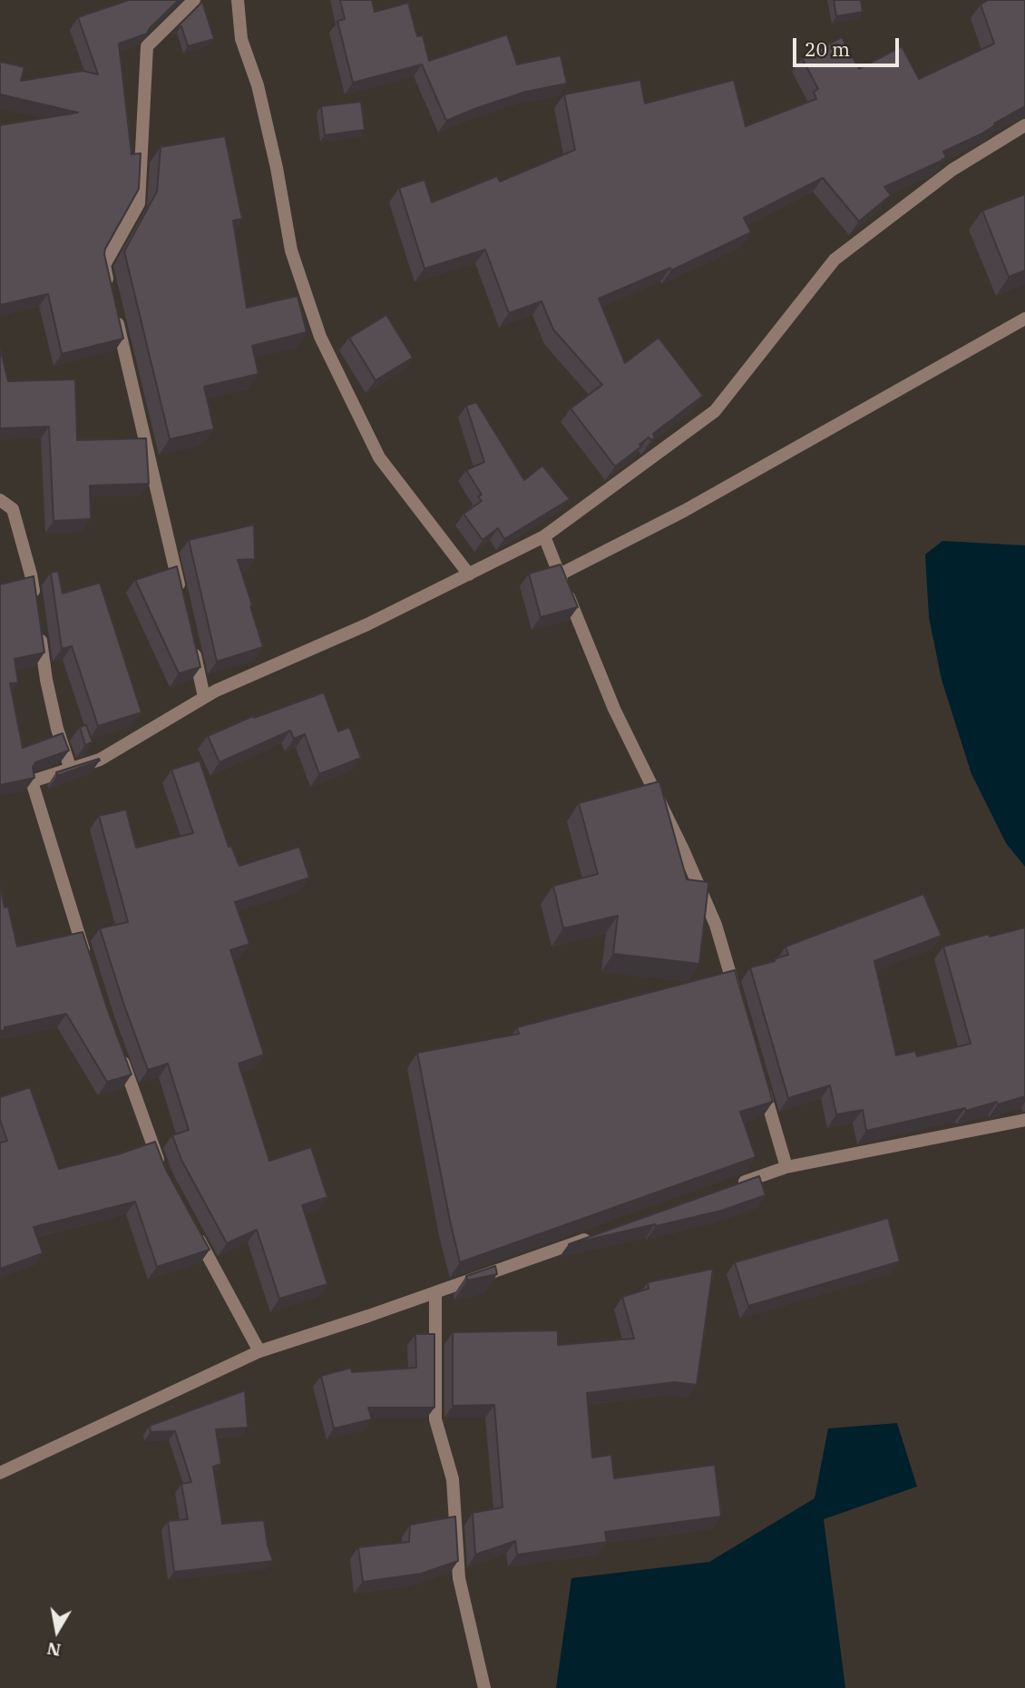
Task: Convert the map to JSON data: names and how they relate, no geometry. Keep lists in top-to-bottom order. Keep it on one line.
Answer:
{"scale_bar":"20 m","north":"bottom"}
